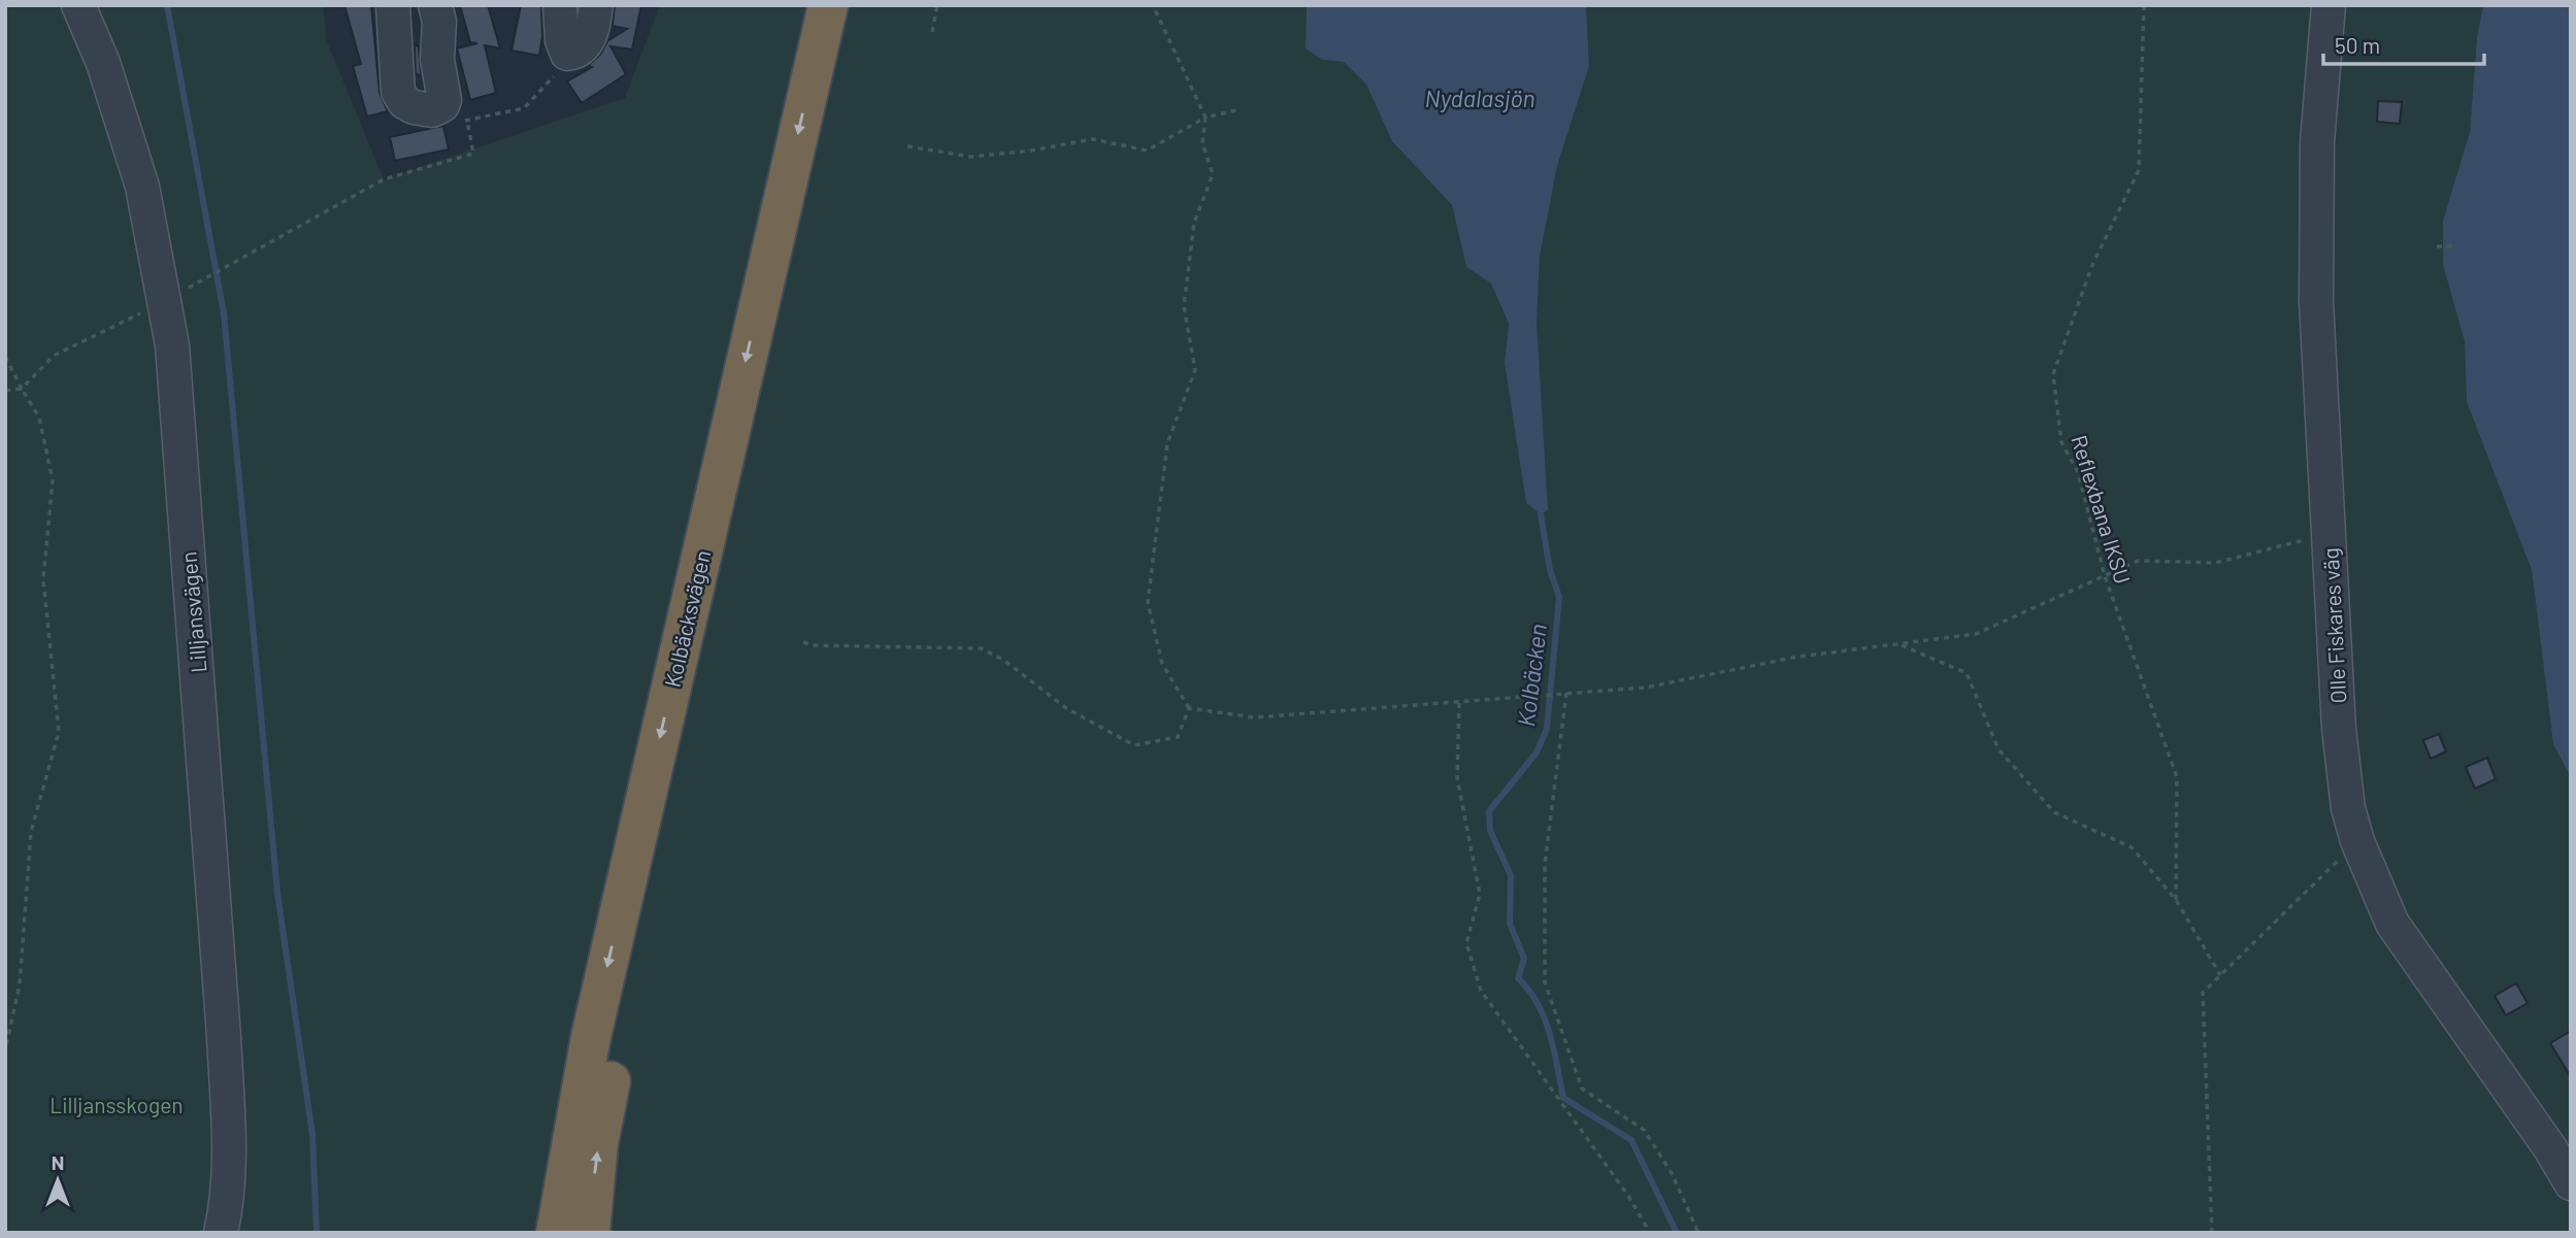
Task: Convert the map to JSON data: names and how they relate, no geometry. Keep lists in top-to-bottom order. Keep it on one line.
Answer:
{"streets":{"highway":["Kolbäcksvägen"],"street":["Lilljansvägen","Olle Fiskares väg"],"path":["Reflexbana IKSU"]},"water":["Nydalasjön","Kolbäcken"],"parks":["Lilljansskogen"],"scale_bar":"50 m","north":"top"}
